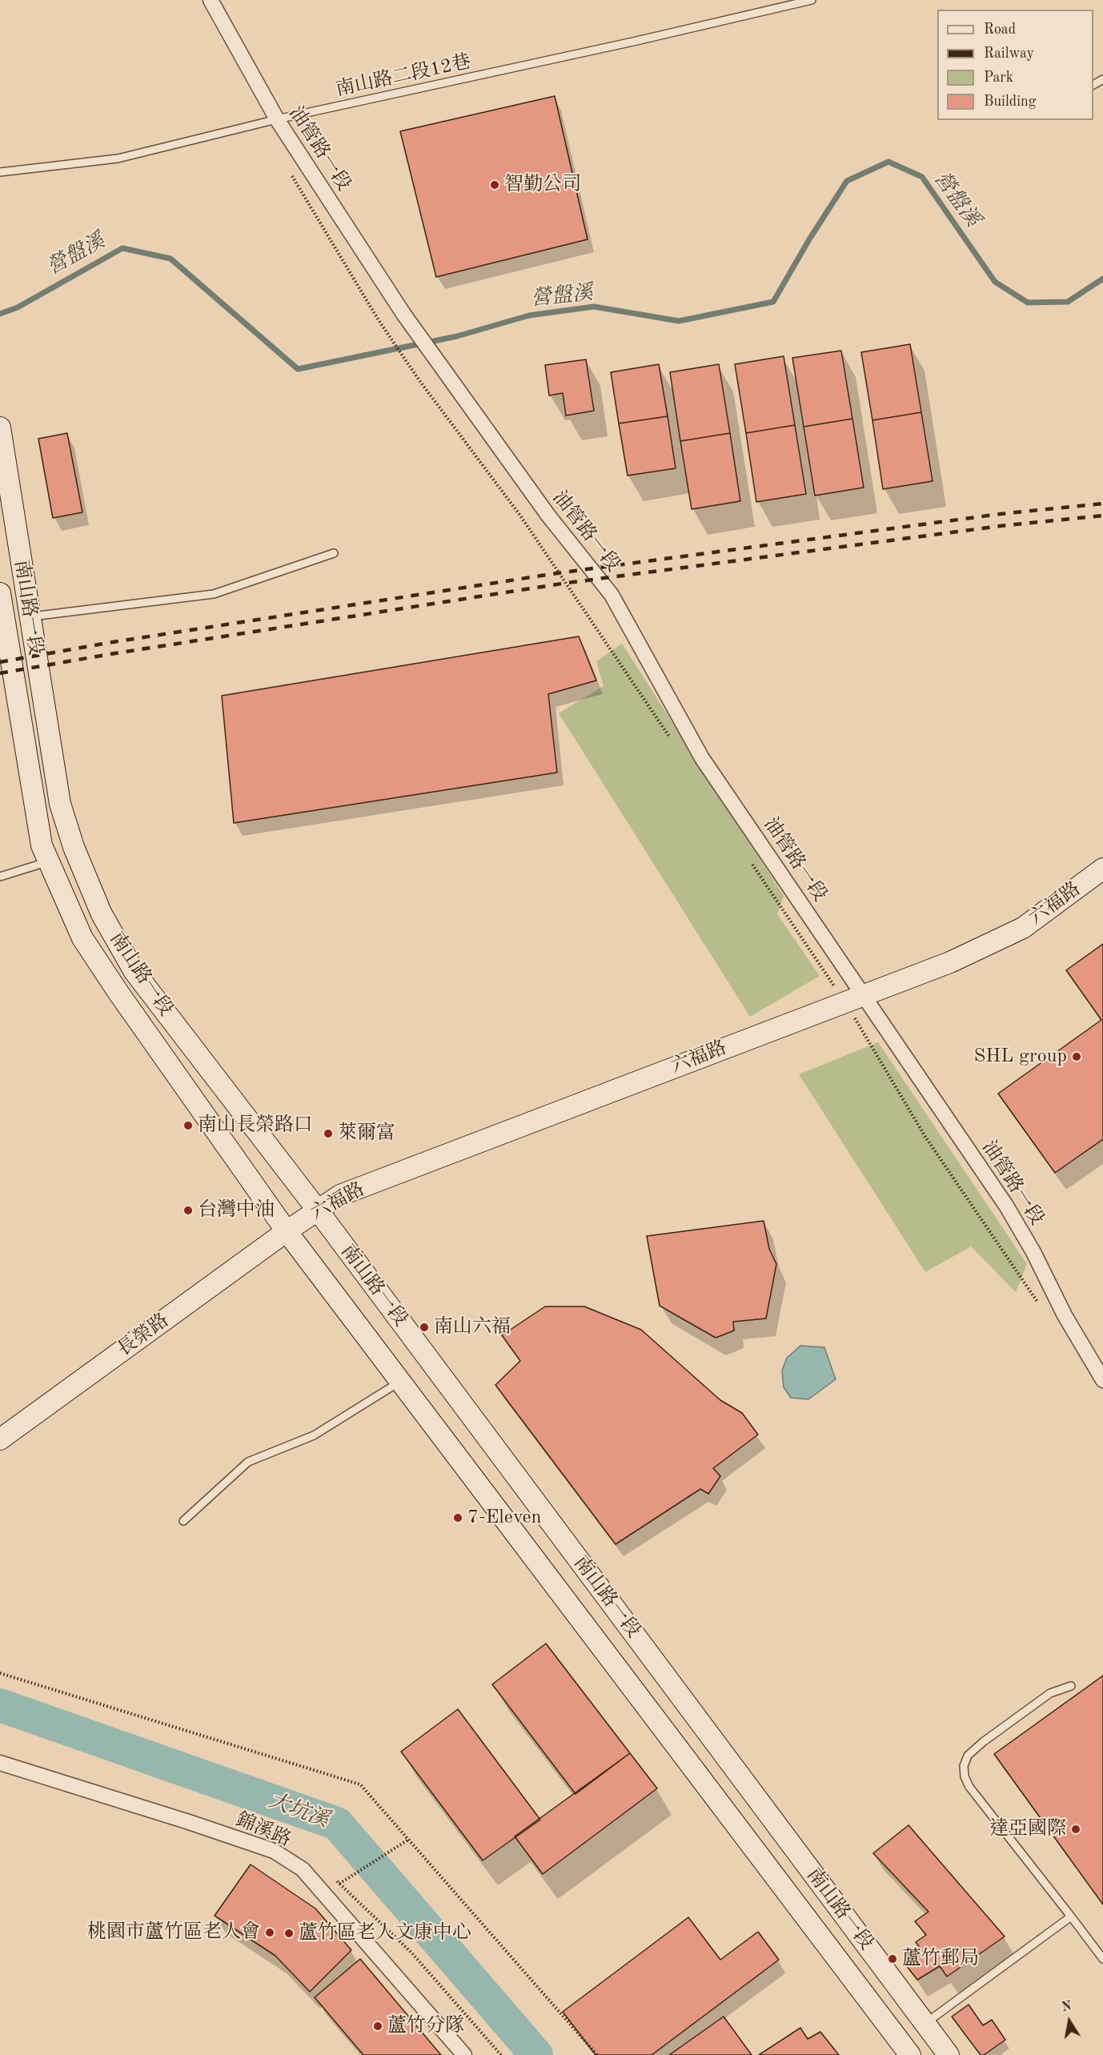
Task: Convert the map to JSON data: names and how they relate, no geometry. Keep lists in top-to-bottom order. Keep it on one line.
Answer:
{"streets":{"street":["油管路一段","南山路一段","六福路","長榮路","錦溪路"],"lane":["南山路二段12巷"]},"crossings":[["南山路二段12巷","油管路一段"],["油管路一段","六福路"],["南山路一段","六福路"],["南山路一段","長榮路"],["六福路","長榮路"]],"water":["營盤溪","大坑溪"],"places":["智勤公司","SHL group","南山長榮路口","萊爾富","台灣中油","南山六福","7-Eleven","達亞國際","桃園市蘆竹區老人會","蘆竹區老人文康中心","蘆竹郵局","蘆竹分隊"],"legend":["Road","Railway","Park","Building"],"north":"top"}
